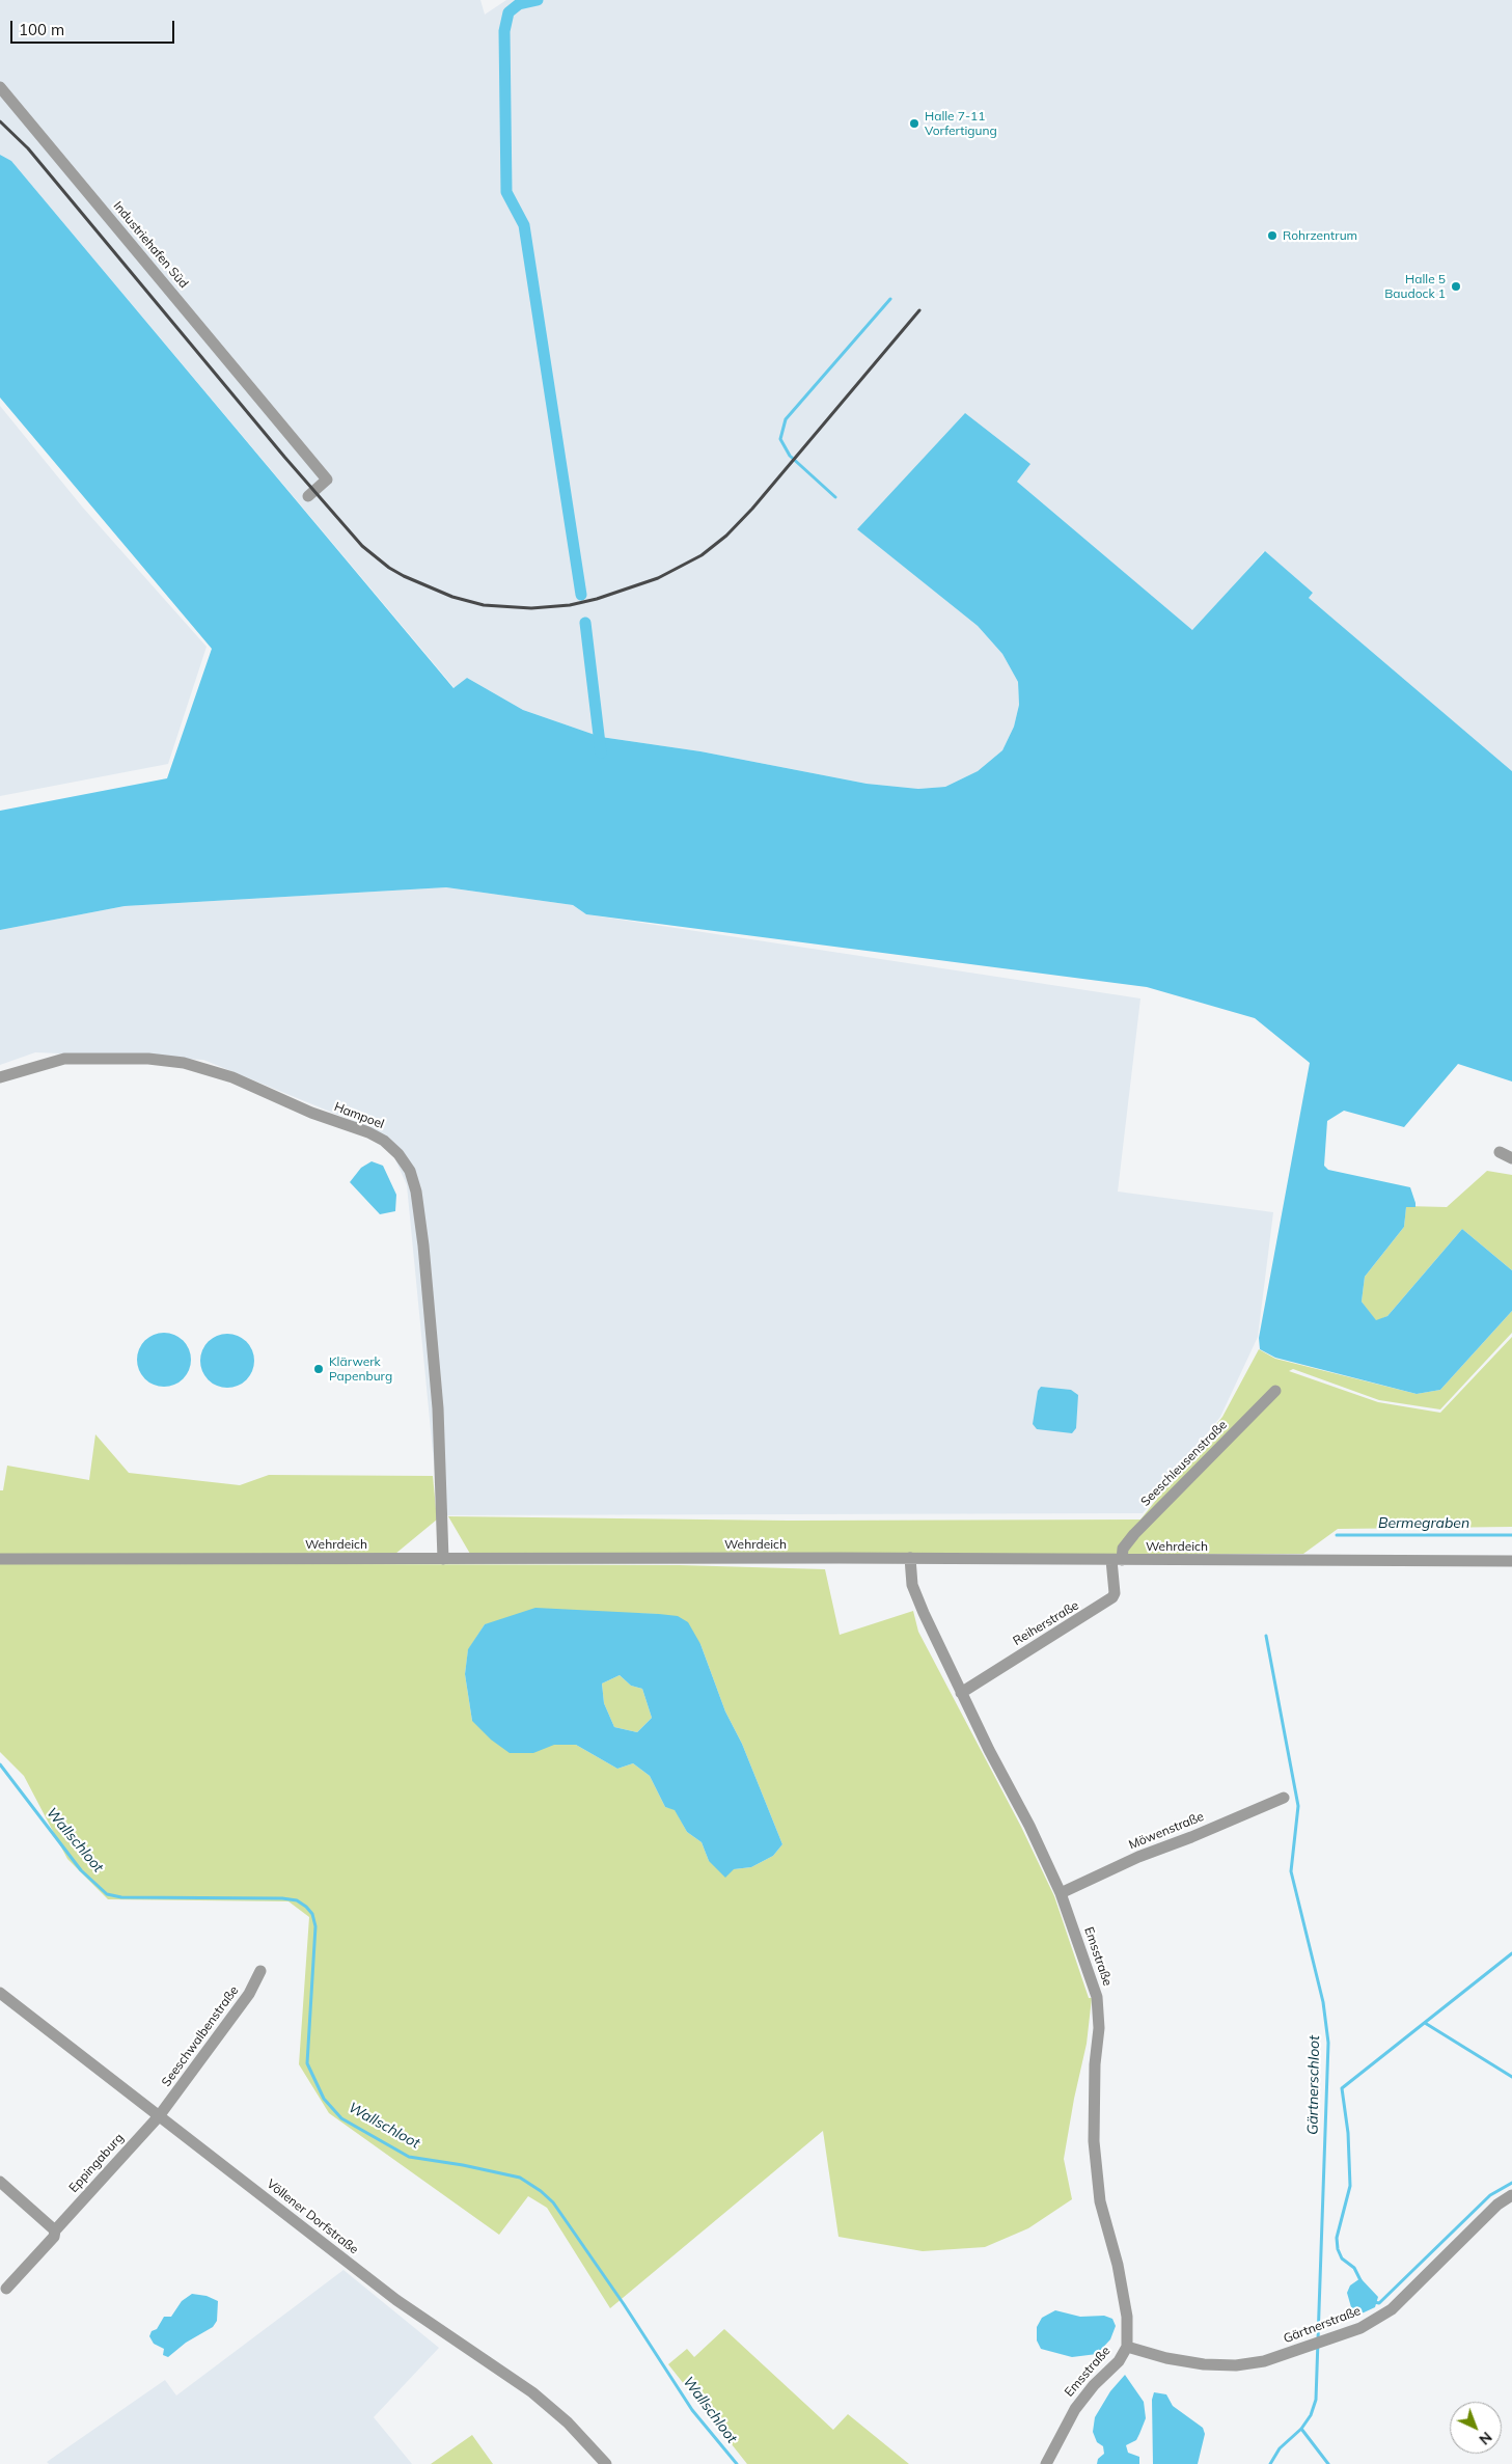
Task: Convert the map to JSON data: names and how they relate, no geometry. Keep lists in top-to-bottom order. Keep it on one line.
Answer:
{"streets":{"street":["Industriehafen Süd","Hampoel","Seeschleusenstraße","Wehrdeich","Reiherstraße","Möwenstraße","Emsstraße","Seeschwalbenstraße","Eppingaburg","Völlener Dorfstraße","Gärtnerstraße"]},"crossings":[["Hampoel","Wehrdeich"],["Seeschleusenstraße","Wehrdeich"],["Seeschleusenstraße","Reiherstraße"],["Wehrdeich","Reiherstraße"],["Wehrdeich","Emsstraße"],["Reiherstraße","Emsstraße"],["Möwenstraße","Emsstraße"],["Emsstraße","Gärtnerstraße"],["Seeschwalbenstraße","Eppingaburg"],["Seeschwalbenstraße","Völlener Dorfstraße"],["Eppingaburg","Völlener Dorfstraße"]],"water":["Bermegraben","Wallschloot","Gärtnerschloot"],"places":["Halle 7-11 Vorfertigung","Rohrzentrum","Halle 5 Baudock 1","Klärwerk Papenburg"],"scale_bar":"100 m","north":"bottom right"}
